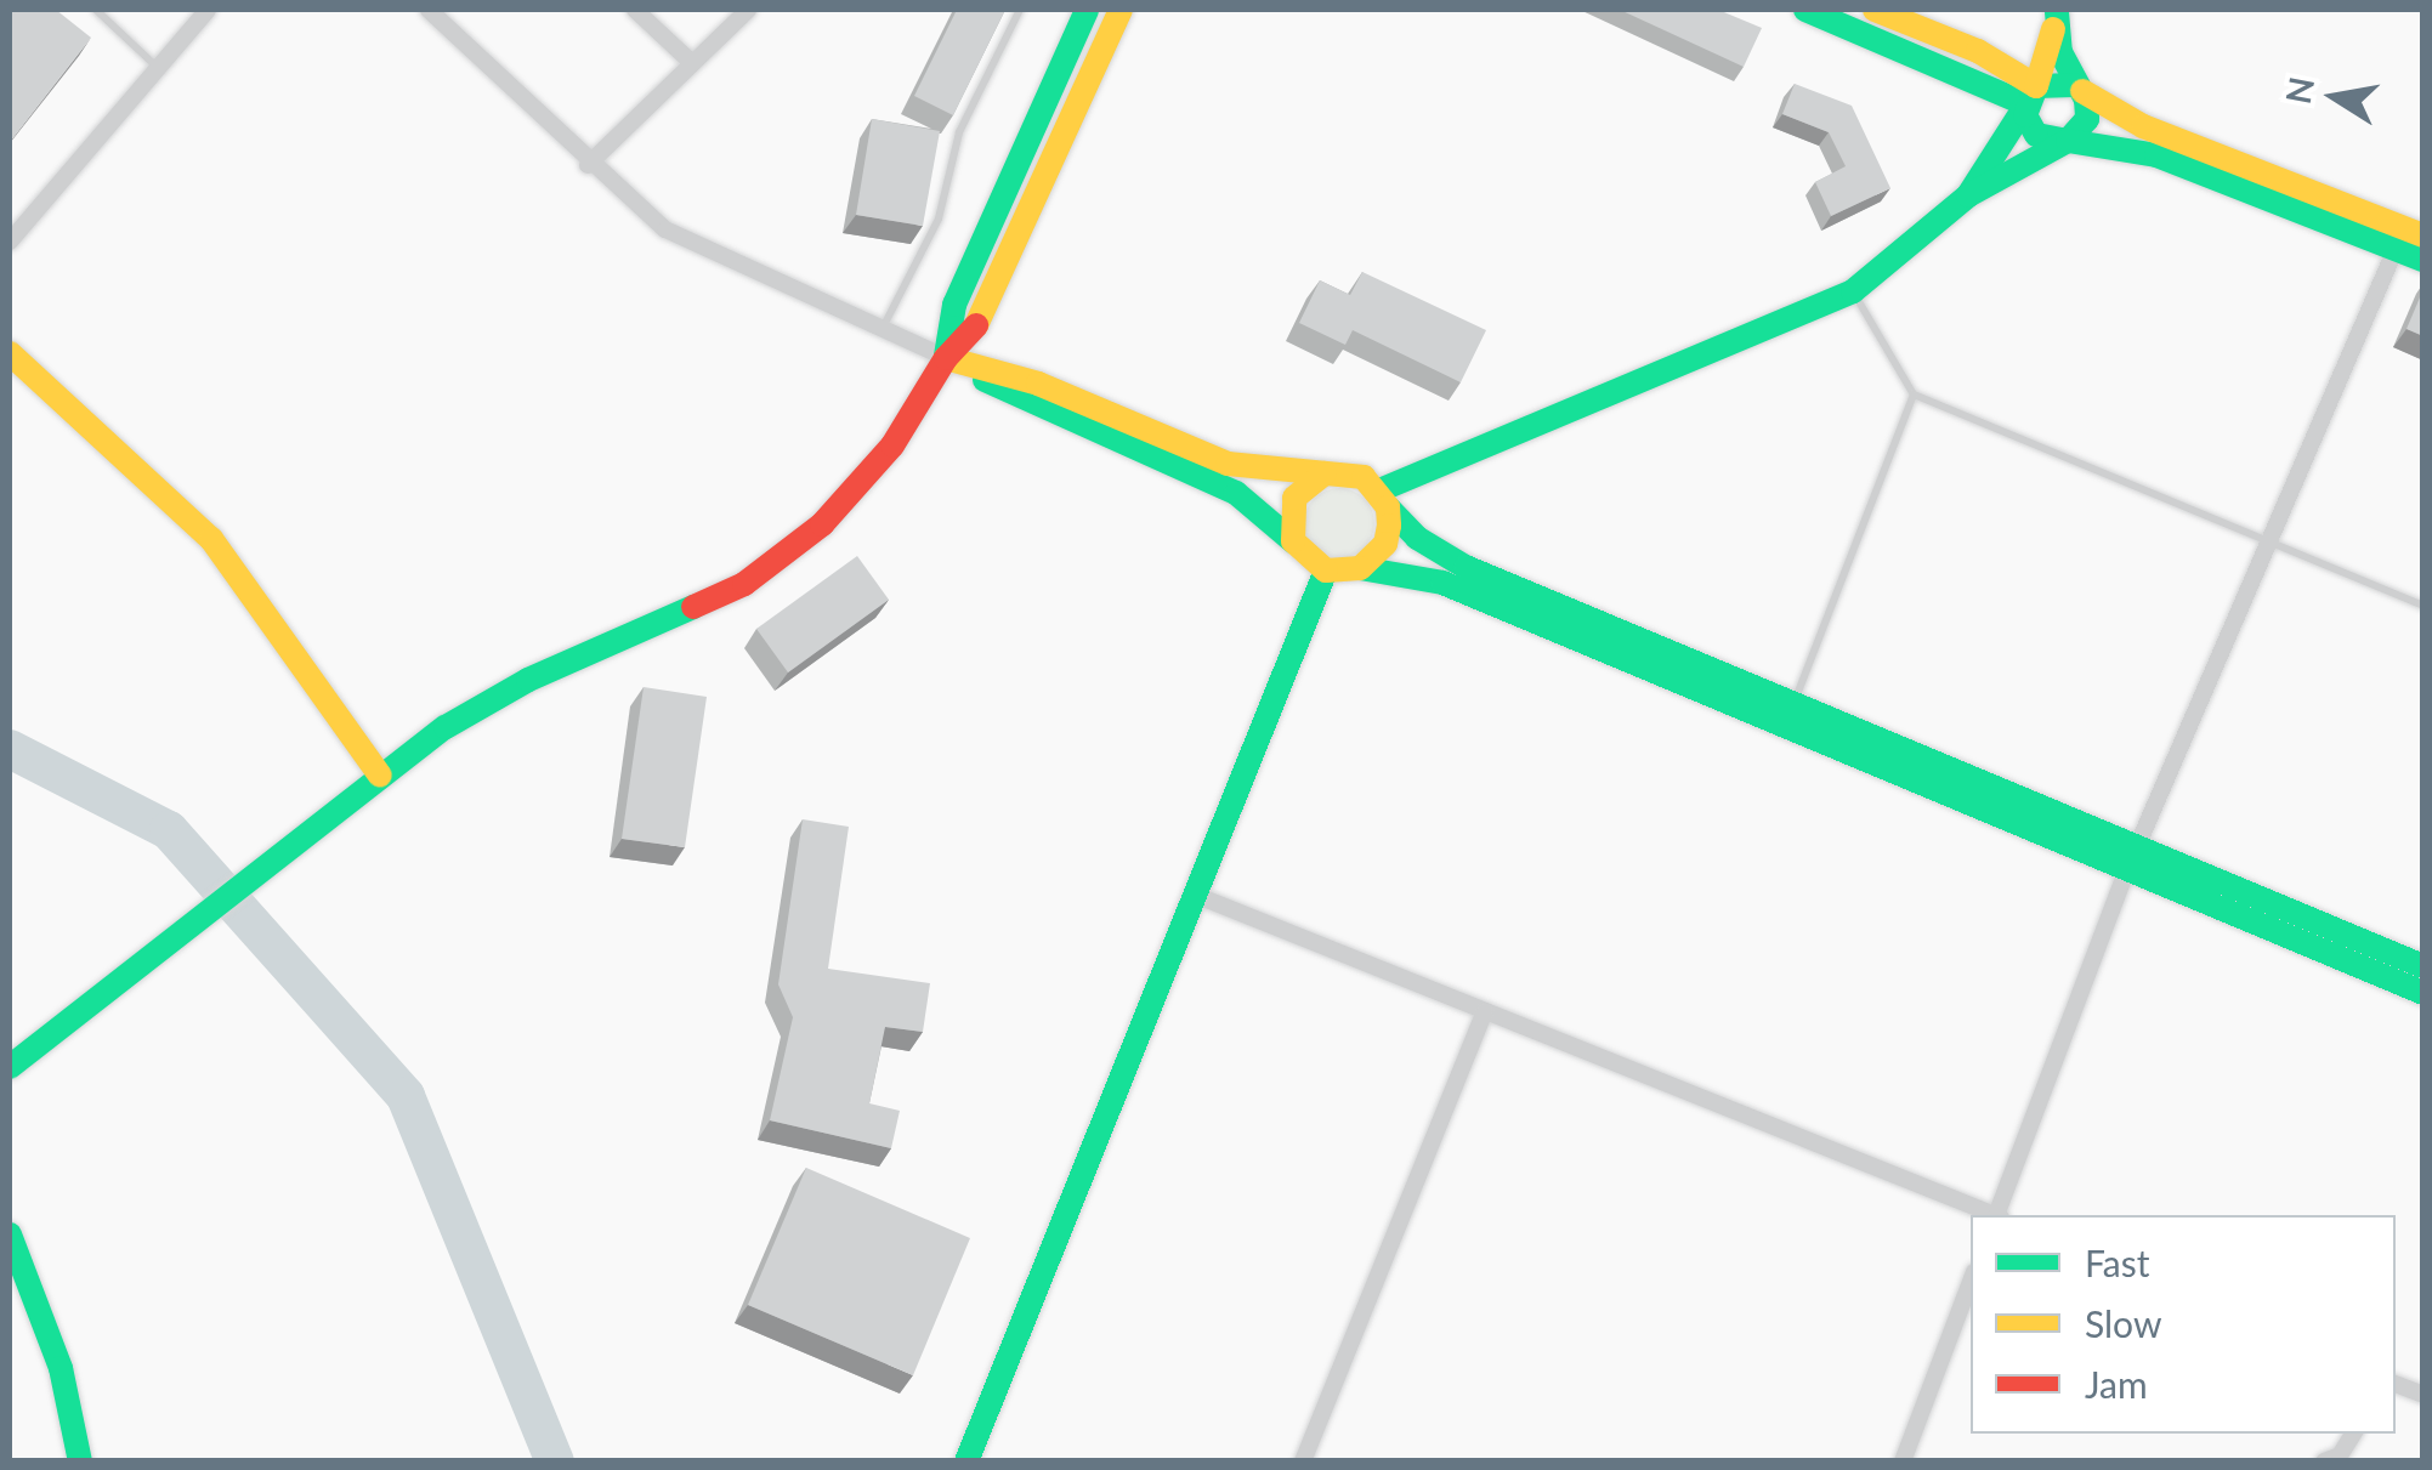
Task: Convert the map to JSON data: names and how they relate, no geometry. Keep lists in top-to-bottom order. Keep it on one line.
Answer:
{"legend":["Fast","Slow","Jam"],"north":"left"}
